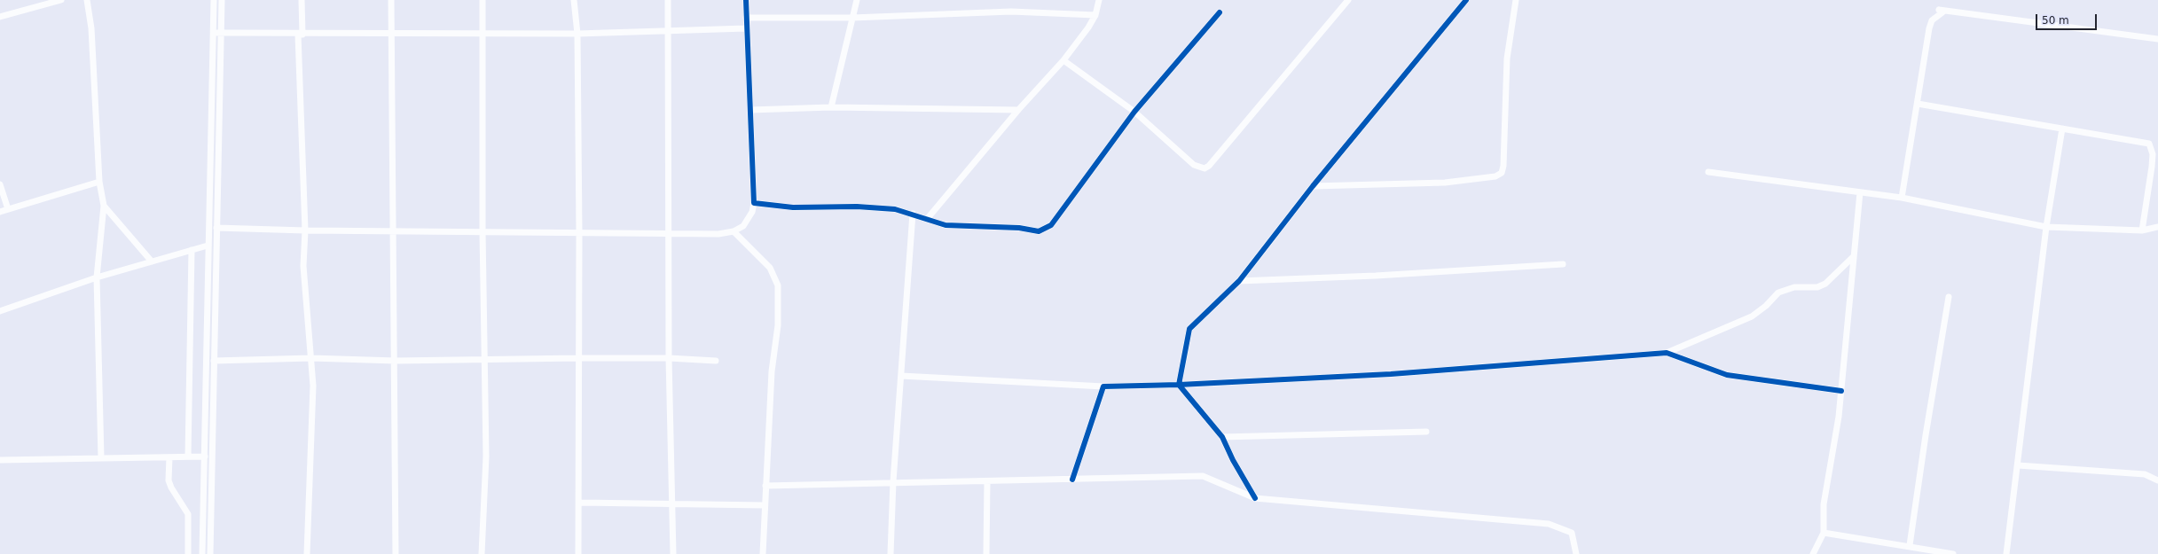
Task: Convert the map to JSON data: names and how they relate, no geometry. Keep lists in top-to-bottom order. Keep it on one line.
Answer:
{"scale_bar":"50 m"}
